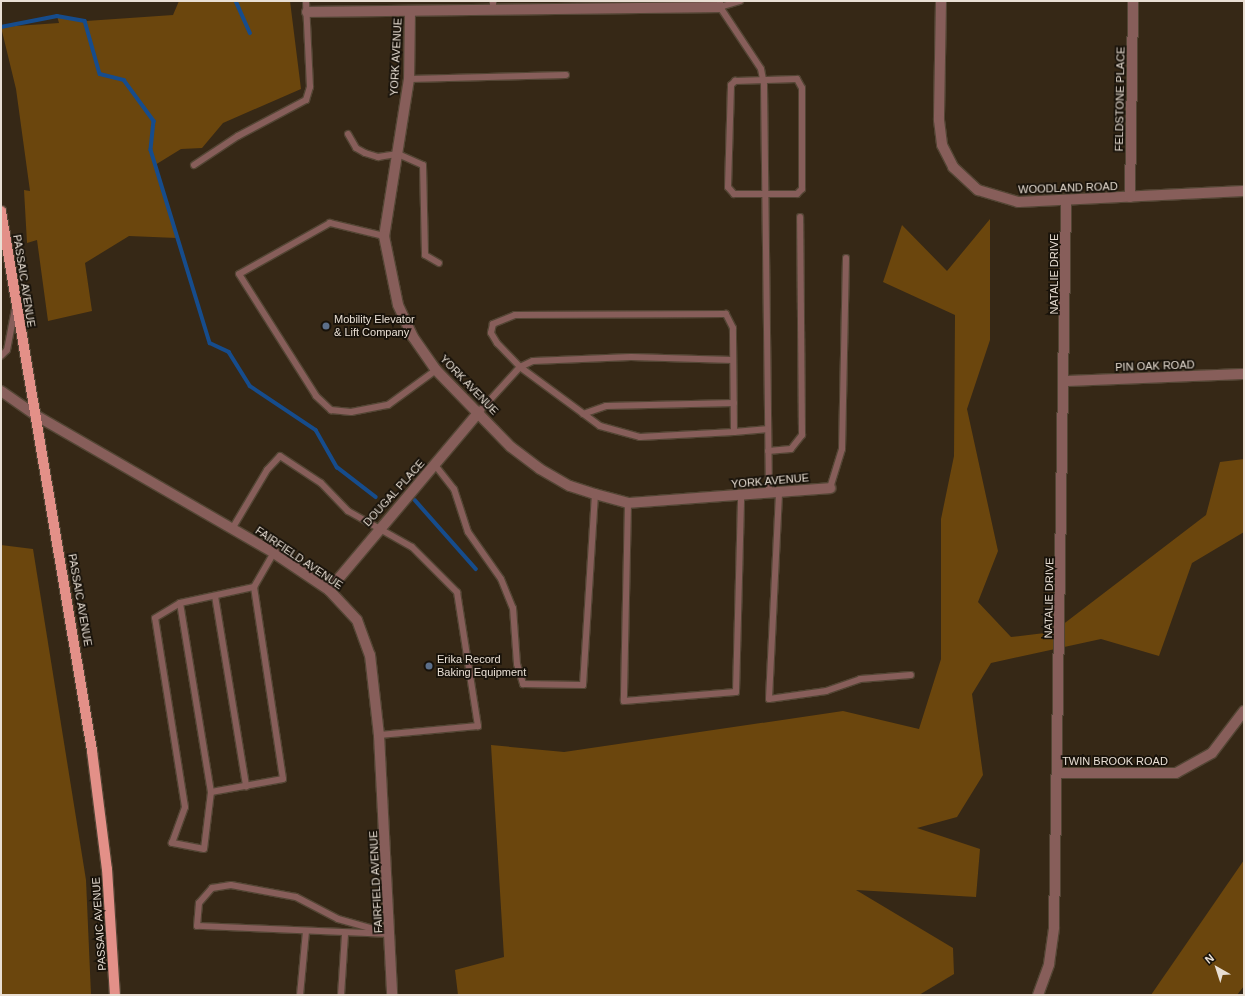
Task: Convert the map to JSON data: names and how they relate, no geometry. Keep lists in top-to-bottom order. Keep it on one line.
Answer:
{"streets":{"main road":["PASSAIC AVENUE"],"street":["YORK AVENUE","FELDSTONE PLACE","WOODLAND ROAD","NATALIE DRIVE","PIN OAK ROAD","DOUGAL PLACE","FAIRFIELD AVENUE","TWIN BROOK ROAD"]},"crossings":[["YORK AVENUE","DOUGAL PLACE"],["FELDSTONE PLACE","WOODLAND ROAD"],["WOODLAND ROAD","NATALIE DRIVE"],["NATALIE DRIVE","PIN OAK ROAD"],["NATALIE DRIVE","TWIN BROOK ROAD"],["PASSAIC AVENUE","FAIRFIELD AVENUE"],["DOUGAL PLACE","FAIRFIELD AVENUE"]],"places":["Mobility Elevator & Lift Company","Erika Record Baking Equipment"],"north":"top left"}
